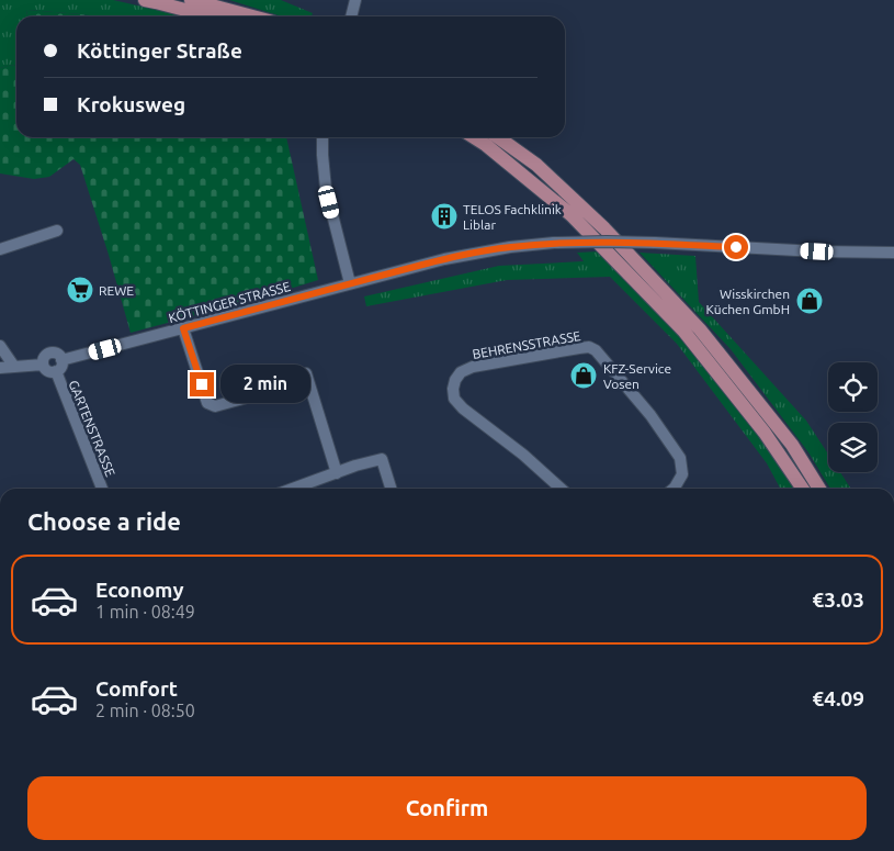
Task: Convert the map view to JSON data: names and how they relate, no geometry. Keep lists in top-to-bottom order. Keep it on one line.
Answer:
{"streets":{"street":["KÖTTINGER STRASSE","BEHRENSSTRASSE","GARTENSTRASSE"]},"crossings":[["KÖTTINGER STRASSE","GARTENSTRASSE"]],"places":{"building":["TELOS Fachklinik Liblar"],"supermarket":["REWE"],"shop":["Wisskirchen Küchen GmbH","KFZ-Service Vosen"]},"page":{"banner":["Köttinger Straße","Krokusweg"],"bubble":"2 min","heading":"Choose a ride","list":[{"name":"Economy","note":"1 min · 08:49","value":"€3.03"},{"name":"Comfort","note":"2 min · 08:50","value":"€4.09"}],"buttons":"Confirm"}}
